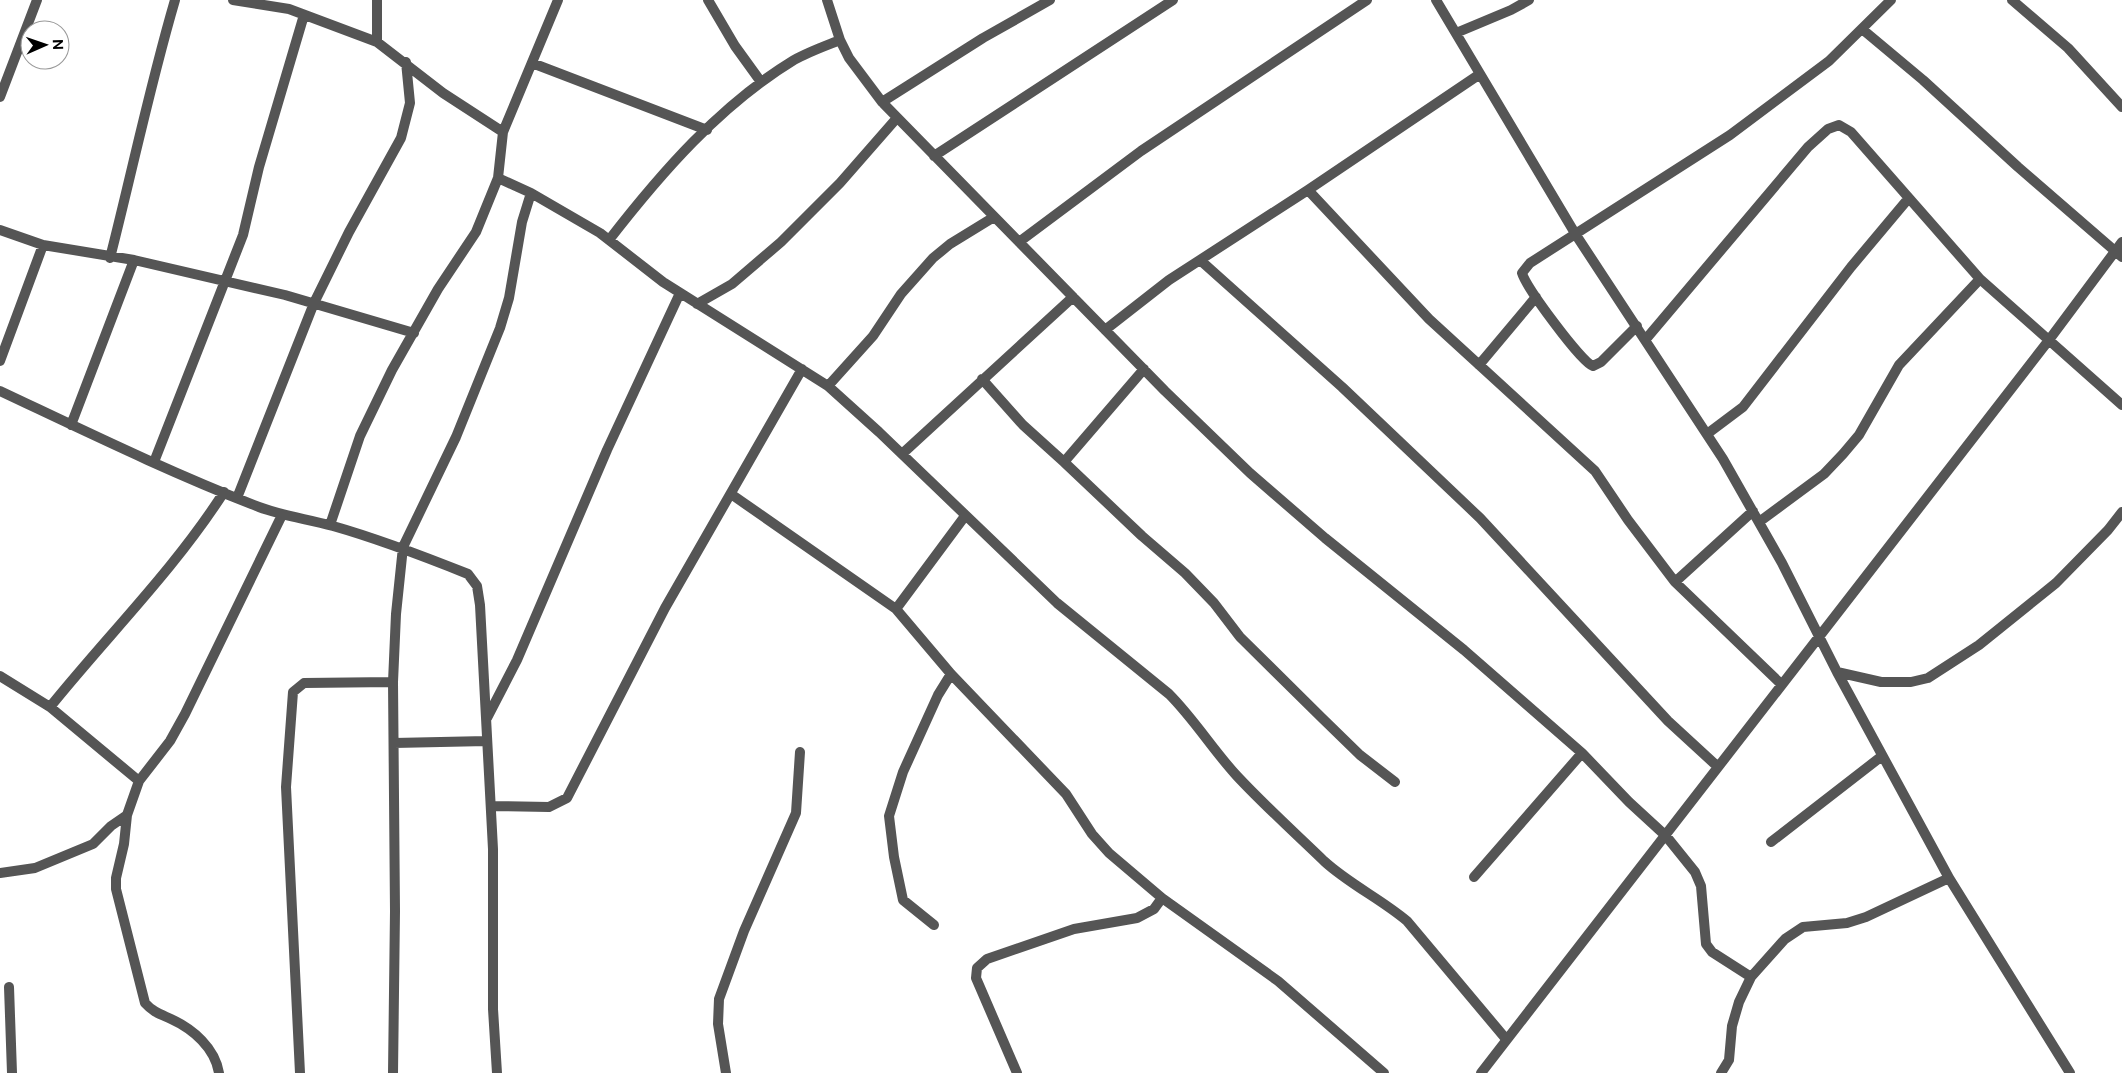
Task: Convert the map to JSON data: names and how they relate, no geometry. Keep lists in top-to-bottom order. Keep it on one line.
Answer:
{"north":"right"}
